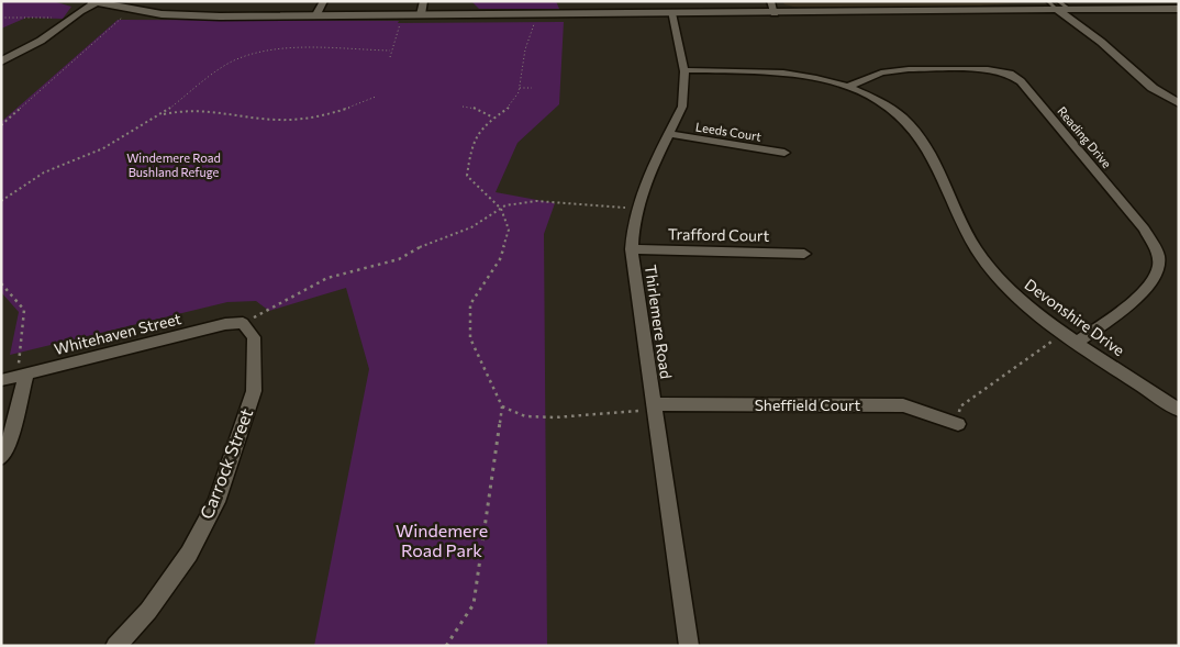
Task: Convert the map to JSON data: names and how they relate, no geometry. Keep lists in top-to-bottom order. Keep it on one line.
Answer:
{"streets":{"street":["Leeds Court","Reading Drive","Trafford Court","Devonshire Drive","Thirlemere Road","Whitehaven Street","Sheffield Court","Carrock Street"]},"crossings":[["Leeds Court","Thirlemere Road"],["Reading Drive","Devonshire Drive"],["Trafford Court","Thirlemere Road"],["Devonshire Drive","Thirlemere Road"],["Thirlemere Road","Sheffield Court"],["Whitehaven Street","Carrock Street"]],"parks":["Windemere Road Bushland Refuge","Windemere Road Park"]}
